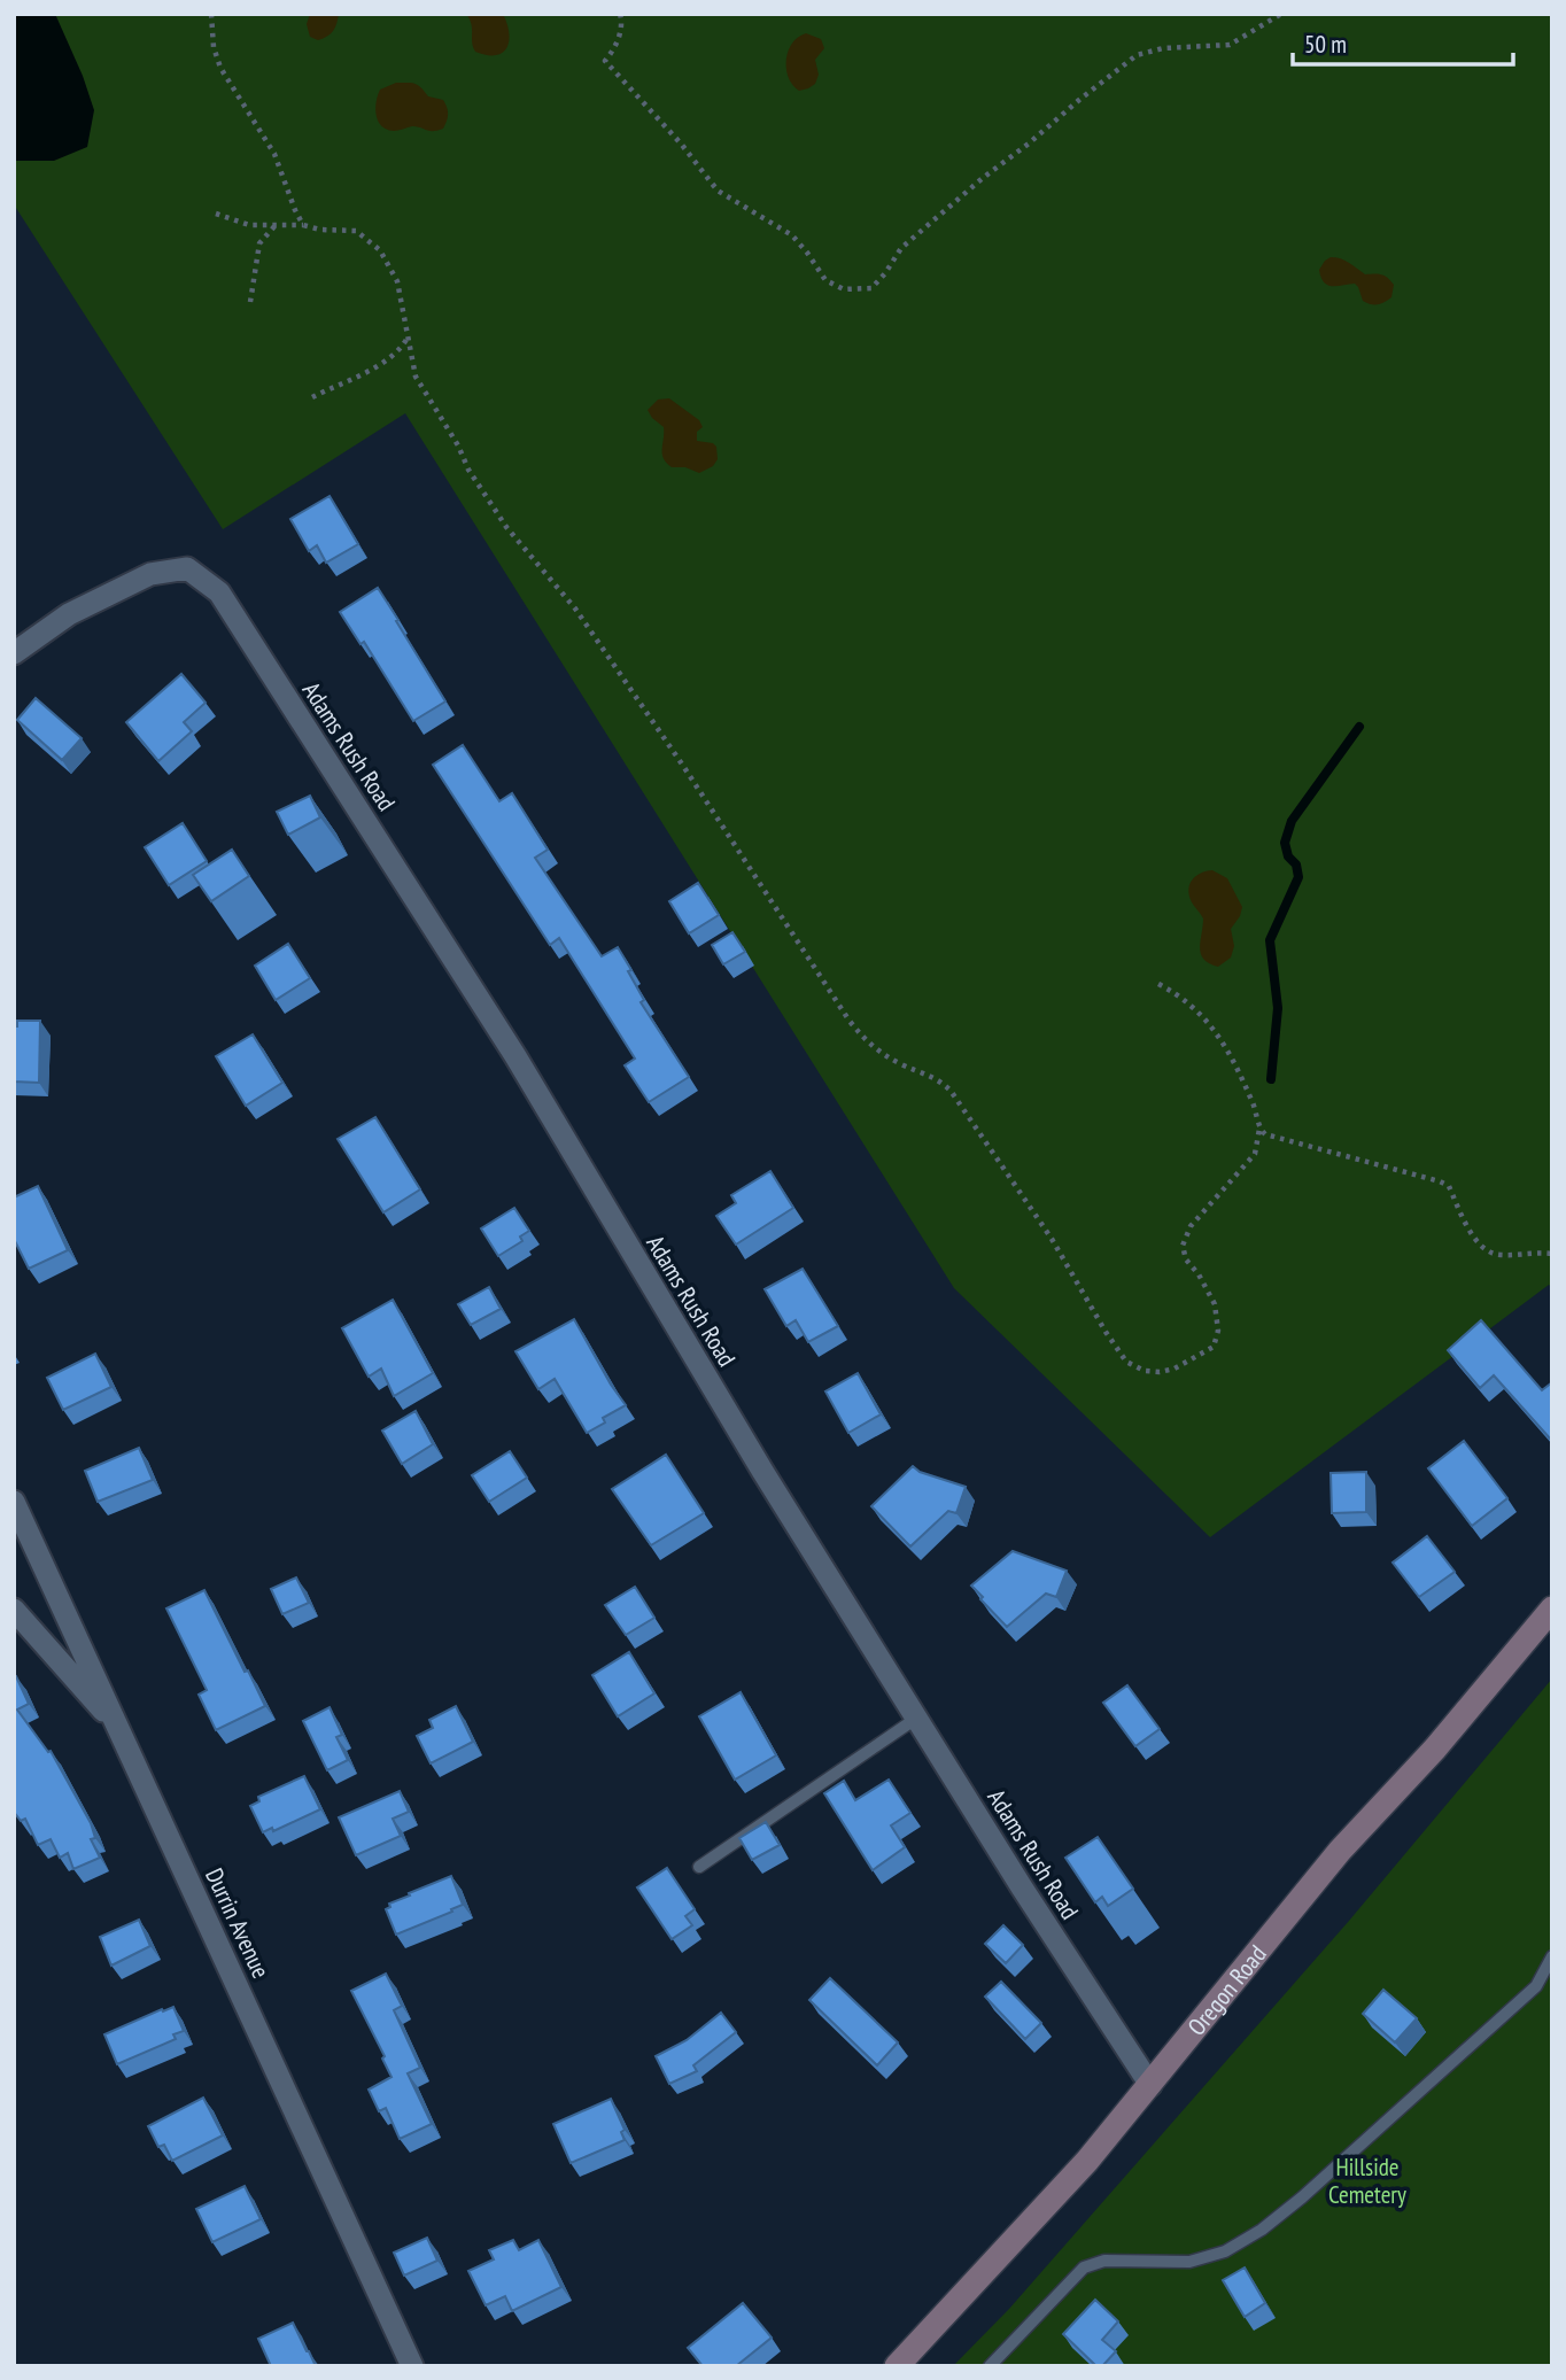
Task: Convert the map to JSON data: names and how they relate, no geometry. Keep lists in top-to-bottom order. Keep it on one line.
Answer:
{"streets":{"street":["Adams Rush Road","Durrin Avenue","Oregon Road"]},"crossings":[["Adams Rush Road","Oregon Road"]],"parks":["Hillside Cemetery"],"scale_bar":"50 m"}
